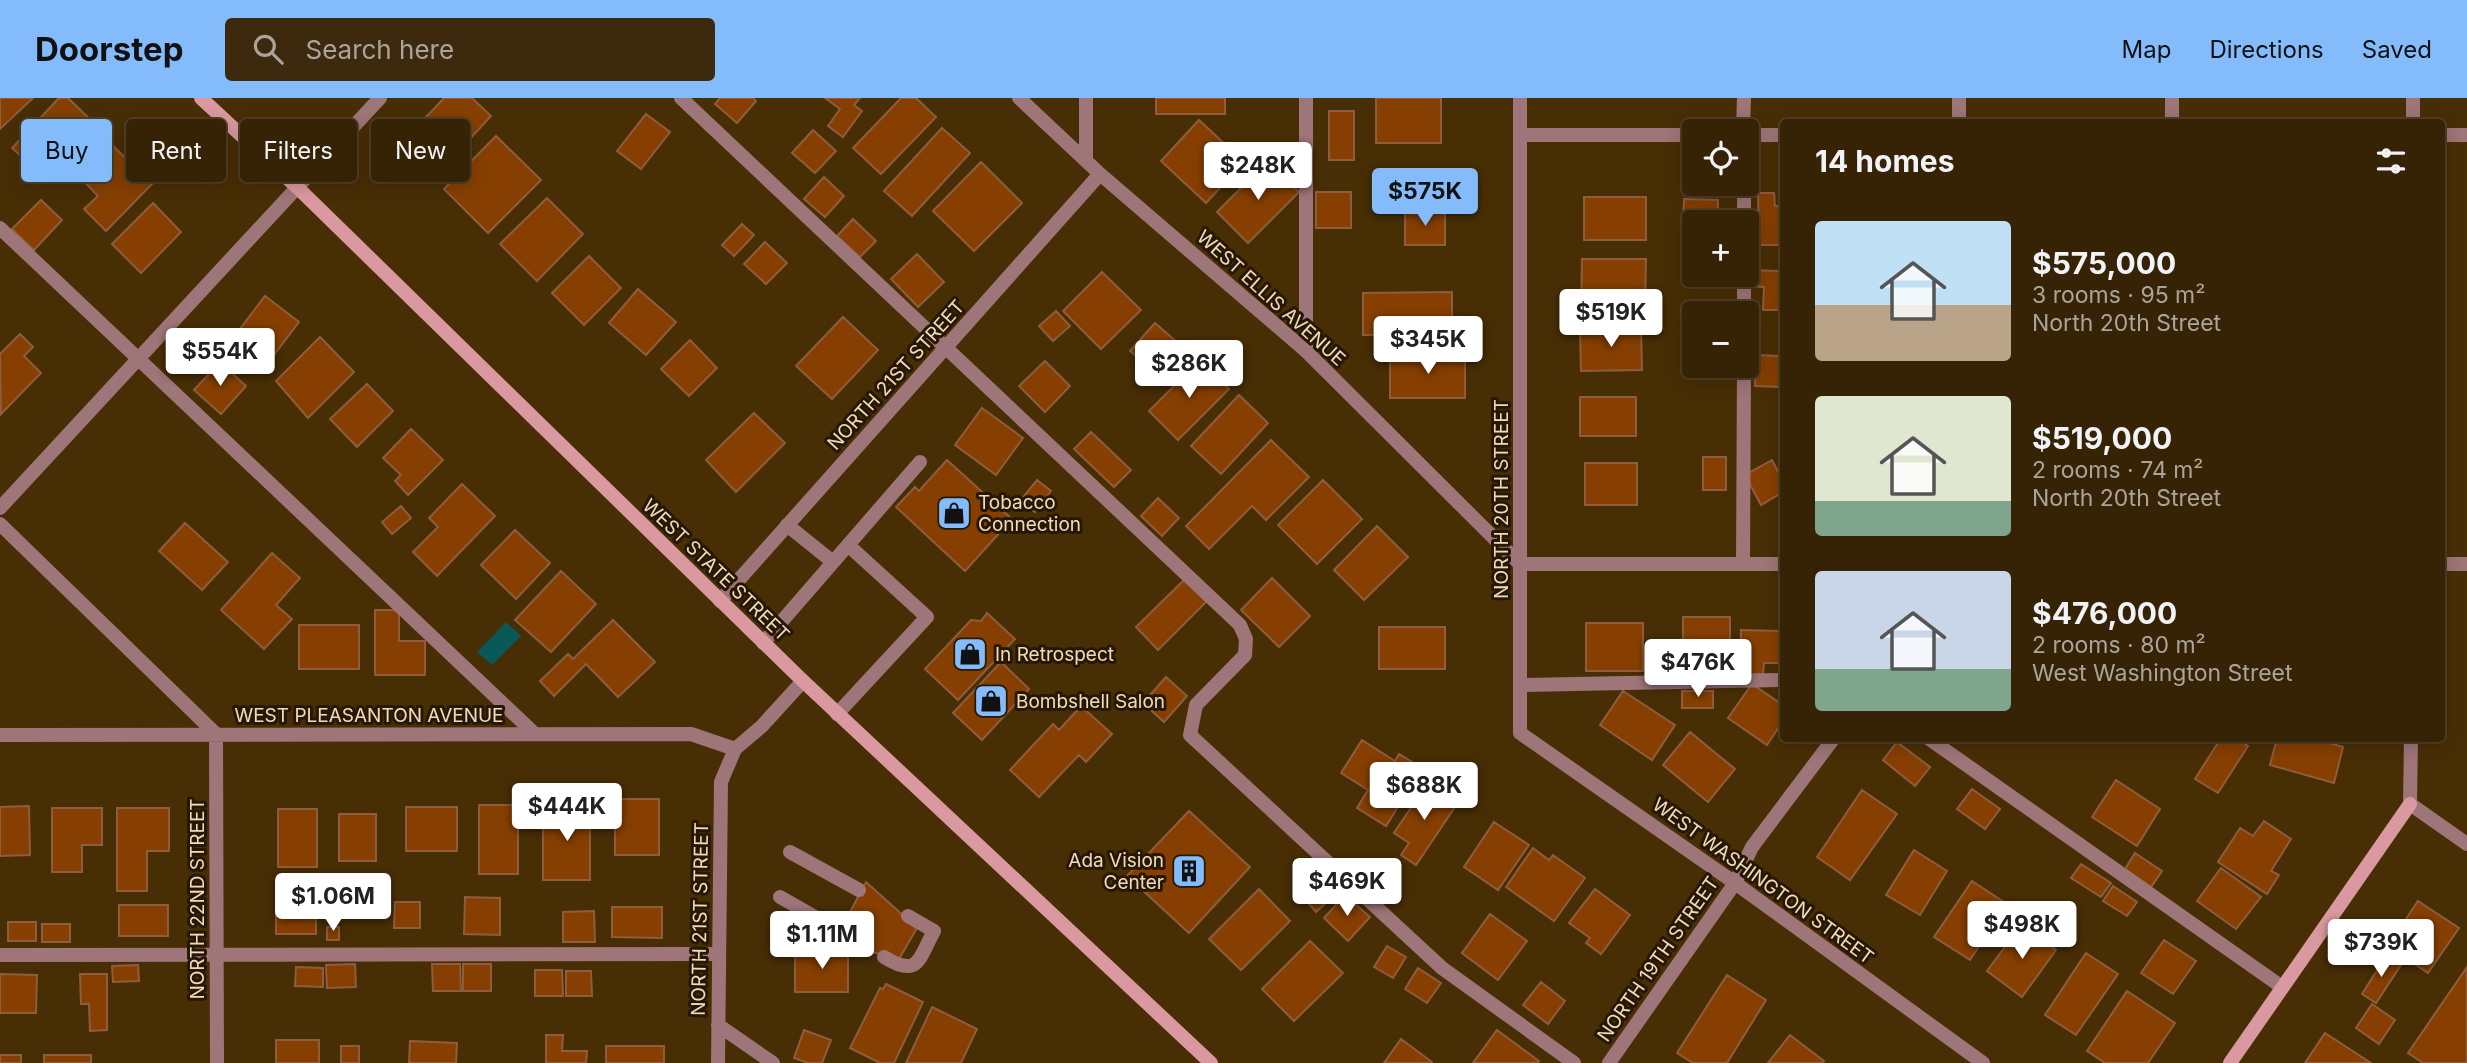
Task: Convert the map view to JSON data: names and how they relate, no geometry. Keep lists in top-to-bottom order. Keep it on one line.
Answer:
{"streets":{"main road":["WEST STATE STREET"],"street":["WEST ELLIS AVENUE","NORTH 21ST STREET","NORTH 20TH STREET","WEST PLEASANTON AVENUE","WEST WASHINGTON STREET","NORTH 22ND STREET","NORTH 19TH STREET"]},"crossings":[["WEST ELLIS AVENUE","NORTH 21ST STREET"],["WEST ELLIS AVENUE","NORTH 20TH STREET"],["NORTH 21ST STREET","WEST STATE STREET"],["NORTH 21ST STREET","WEST PLEASANTON AVENUE"],["NORTH 20TH STREET","WEST WASHINGTON STREET"],["WEST PLEASANTON AVENUE","NORTH 22ND STREET"],["WEST WASHINGTON STREET","NORTH 19TH STREET"]],"places":{"shop":["Tobacco Connection","In Retrospect","Bombshell Salon"],"building":["Ada Vision Center"]},"page":{"header":"Doorstep","search":"Search here","nav":["Map","Directions","Saved"],"map_buttons":["+","−"],"chip":["Buy","Rent","Filters","New"],"heading":"14 homes","price":["$248K","$575K","$519K","$345K","$554K","$286K","$476K","$688K","$444K","$469K","$1.06M","$498K","$1.11M","$739K"],"list":[{"name":"$575,000","note":"3 rooms · 95 m² · North 20th Street"},{"name":"$519,000","note":"2 rooms · 74 m² · North 20th Street"},{"name":"$476,000","note":"2 rooms · 80 m² · West Washington Street"}]}}
